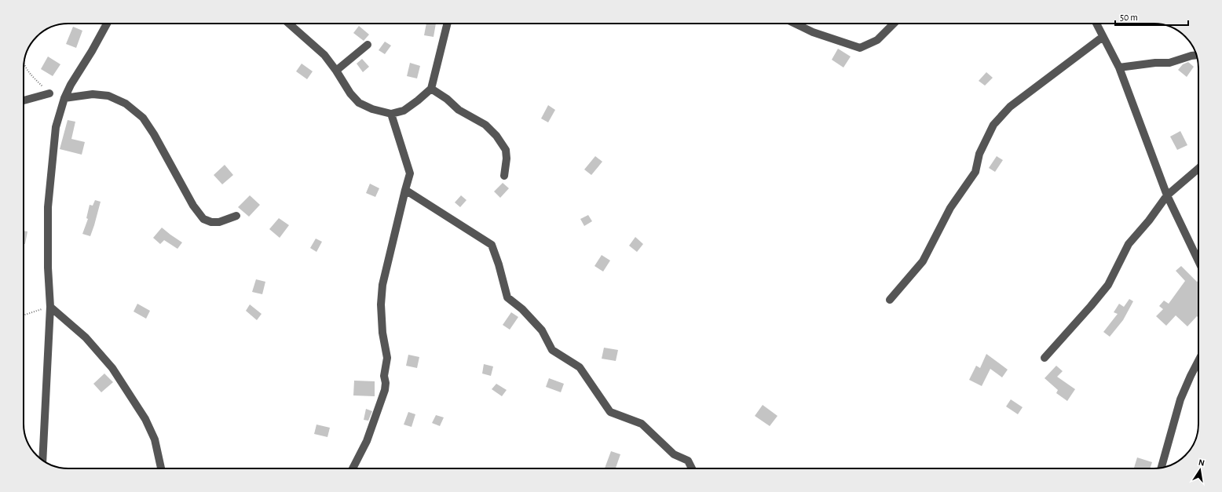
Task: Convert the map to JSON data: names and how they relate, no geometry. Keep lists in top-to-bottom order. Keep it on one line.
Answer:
{"scale_bar":"50 m","north":"top"}
